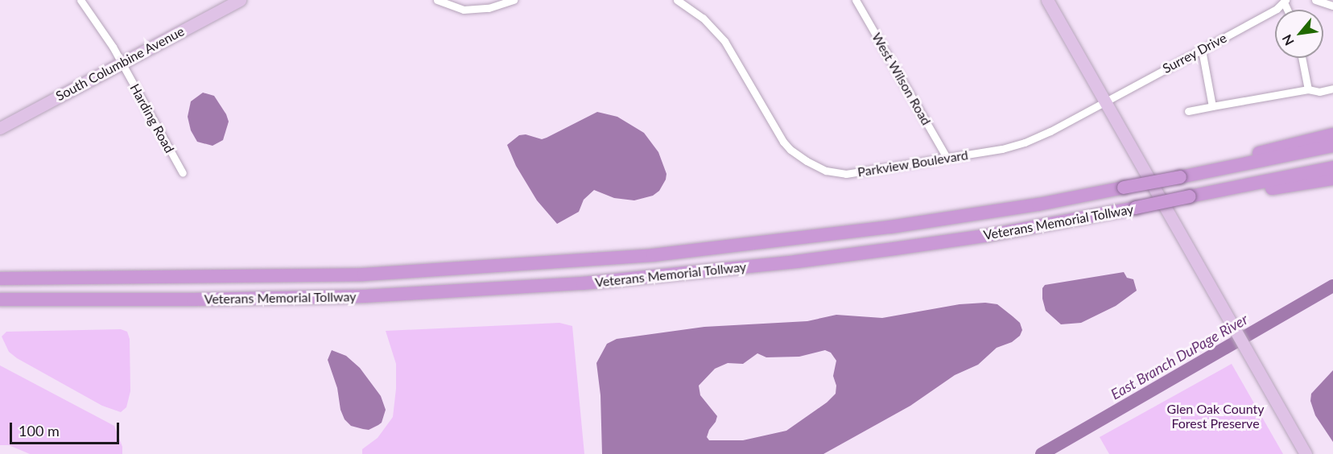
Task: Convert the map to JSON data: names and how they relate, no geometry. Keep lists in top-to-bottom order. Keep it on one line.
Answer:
{"streets":{"highway":["Veterans Memorial Tollway"],"main road":["South Columbine Avenue"],"street":["Surrey Drive","West Wilson Road","Harding Road","Parkview Boulevard"]},"crossings":[["Surrey Drive","Parkview Boulevard"],["South Columbine Avenue","Harding Road"],["West Wilson Road","Parkview Boulevard"]],"water":["East Branch DuPage River"],"parks":["Glen Oak County Forest Preserve"],"scale_bar":"100 m","north":"bottom left"}
